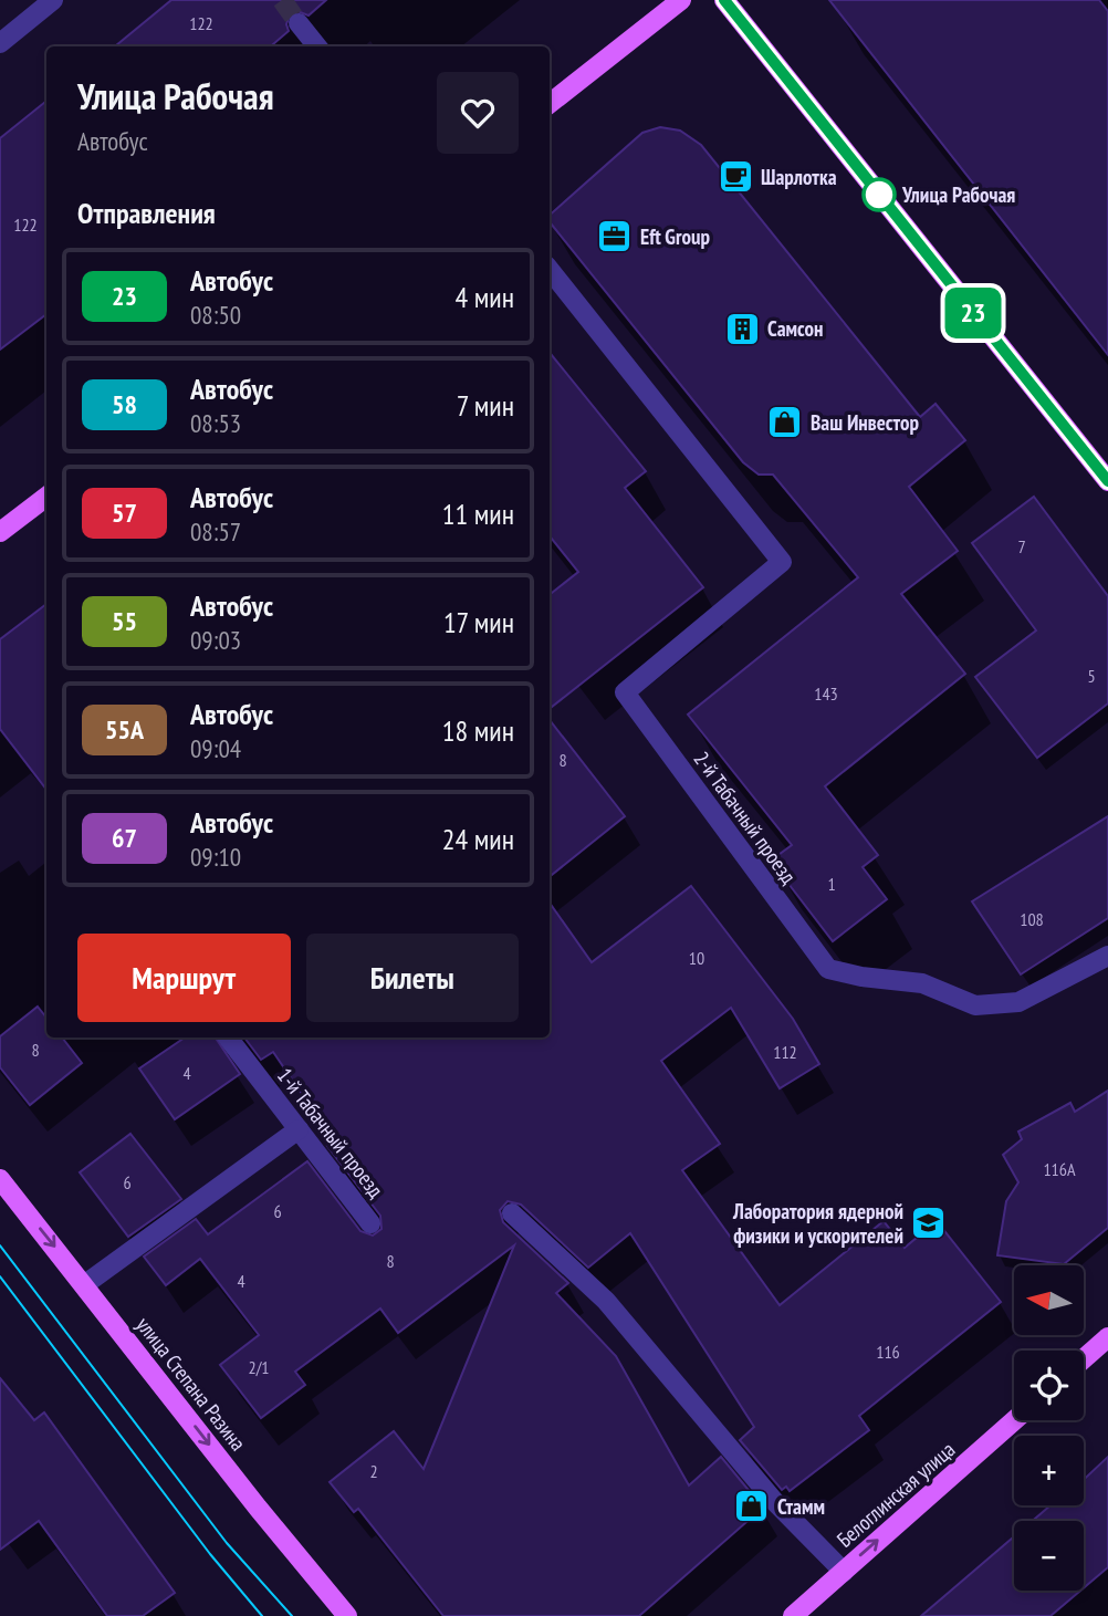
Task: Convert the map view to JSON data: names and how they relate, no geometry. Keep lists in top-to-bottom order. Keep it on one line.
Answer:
{"streets":{"main road":["улица Степана Разина","Белоглинская улица"],"street":["2-й Табачный проезд","1-й Табачный проезд"]},"one_way":["улица Степана Разина","Белоглинская улица"],"places":{"cafe":["Шарлотка"],"other":["Улица Рабочая"],"office":["Eft Group"],"building":["Самсон"],"shop":["Ваш Инвестор","Стамм"],"school or university":["Лаборатория ядерной физики и ускорителей"]},"lines":["bus line 23"],"house_numbers":["122","122","7","5","143","8","1","108","10","8","112","4","116А","6","6","8","4","116","2/1","2"],"north":"left","page":{"on_map":"23","heading":[["Улица Рабочая","Автобус"],"Отправления"],"list":[{"mark":"23","name":"Автобус","note":"08:50","value":"4 мин"},{"mark":"58","name":"Автобус","note":"08:53","value":"7 мин"},{"mark":"57","name":"Автобус","note":"08:57","value":"11 мин"},{"mark":"55","name":"Автобус","note":"09:03","value":"17 мин"},{"mark":"55А","name":"Автобус","note":"09:04","value":"18 мин"},{"mark":"67","name":"Автобус","note":"09:10","value":"24 мин"}],"buttons":["Маршрут","Билеты"],"map_buttons":["+","−"]}}
